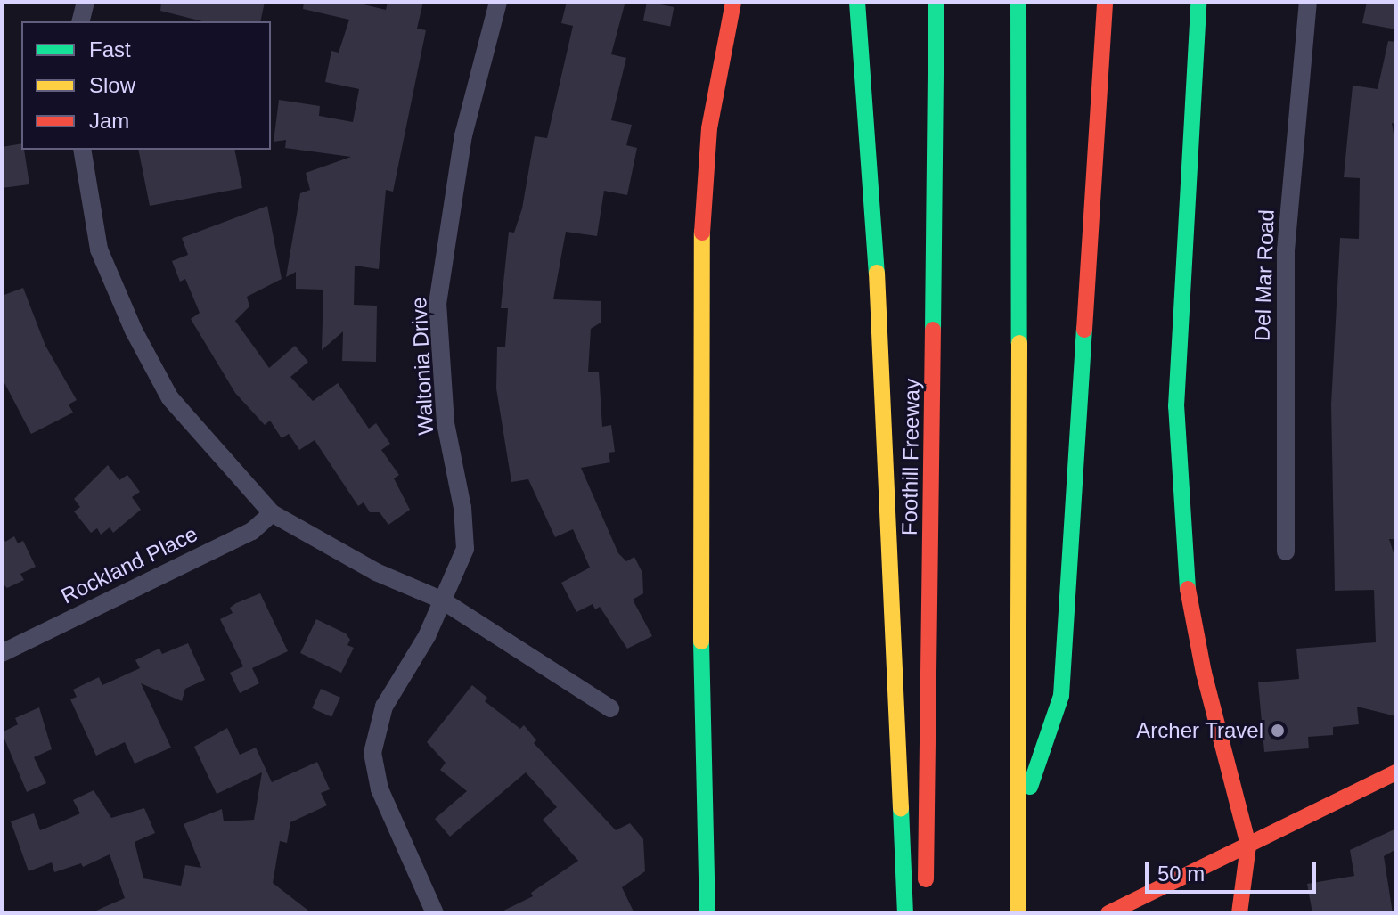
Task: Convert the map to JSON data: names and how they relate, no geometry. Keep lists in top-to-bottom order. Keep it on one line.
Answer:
{"streets":{"main road":["Foothill Freeway"],"street":["Del Mar Road","Waltonia Drive","Rockland Place"]},"places":["Archer Travel"],"legend":["Fast","Slow","Jam"],"scale_bar":"50 m"}
